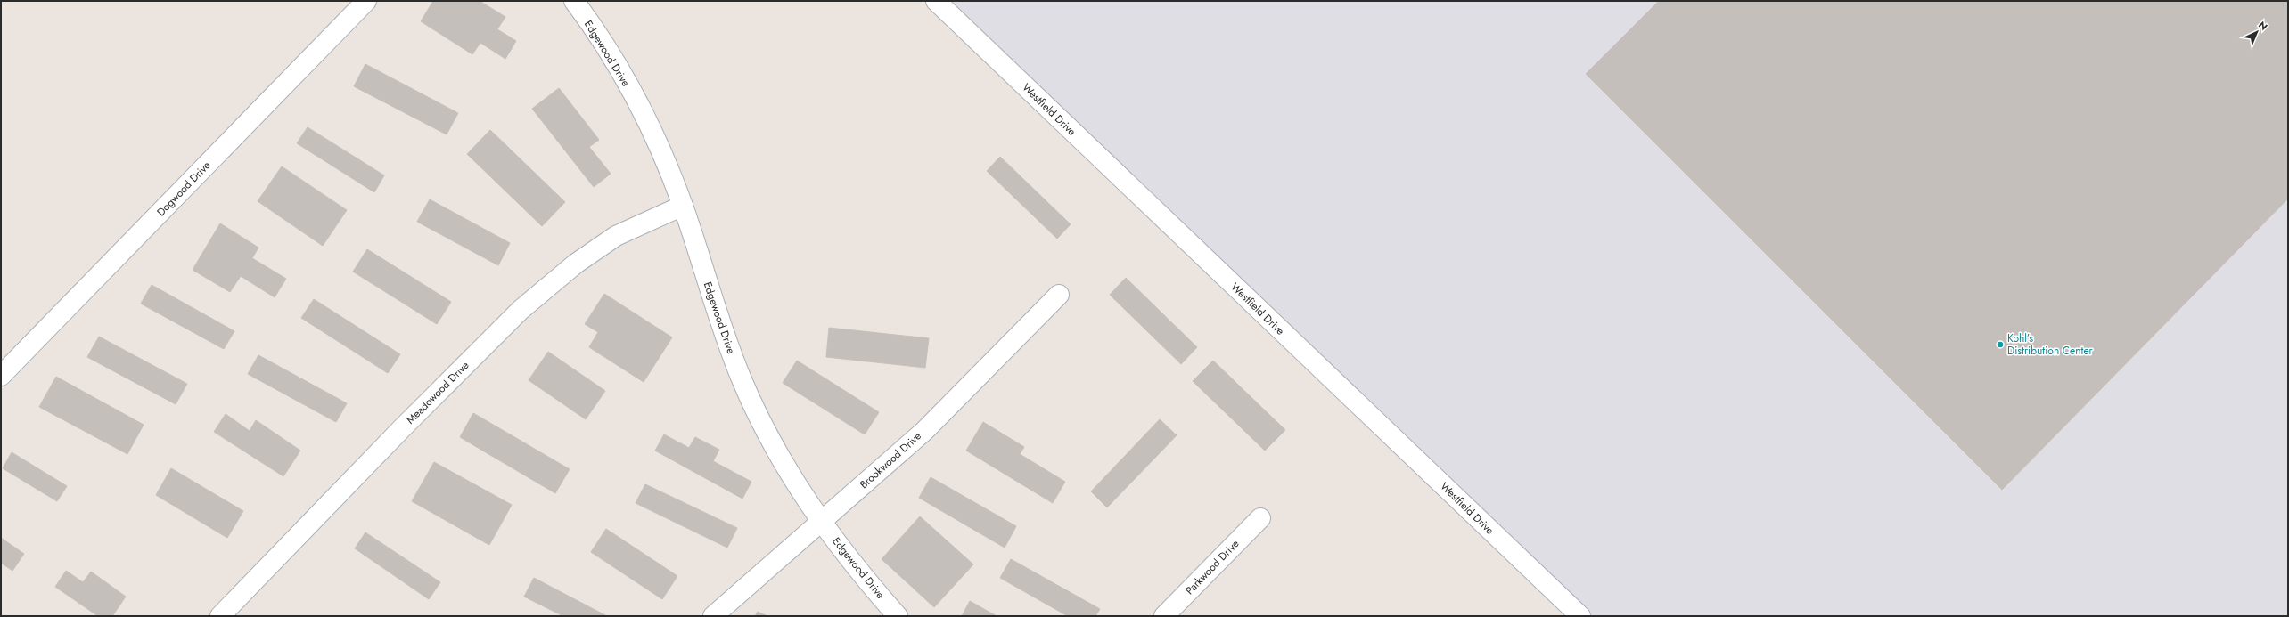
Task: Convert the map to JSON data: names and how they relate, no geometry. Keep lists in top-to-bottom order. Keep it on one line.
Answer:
{"streets":{"street":["Edgewood Drive","Westfield Drive","Dogwood Drive","Meadowood Drive","Brookwood Drive","Parkwood Drive"]},"crossings":[["Edgewood Drive","Meadowood Drive"],["Edgewood Drive","Brookwood Drive"]],"places":["Kohl’s Distribution Center"],"north":"top right"}
